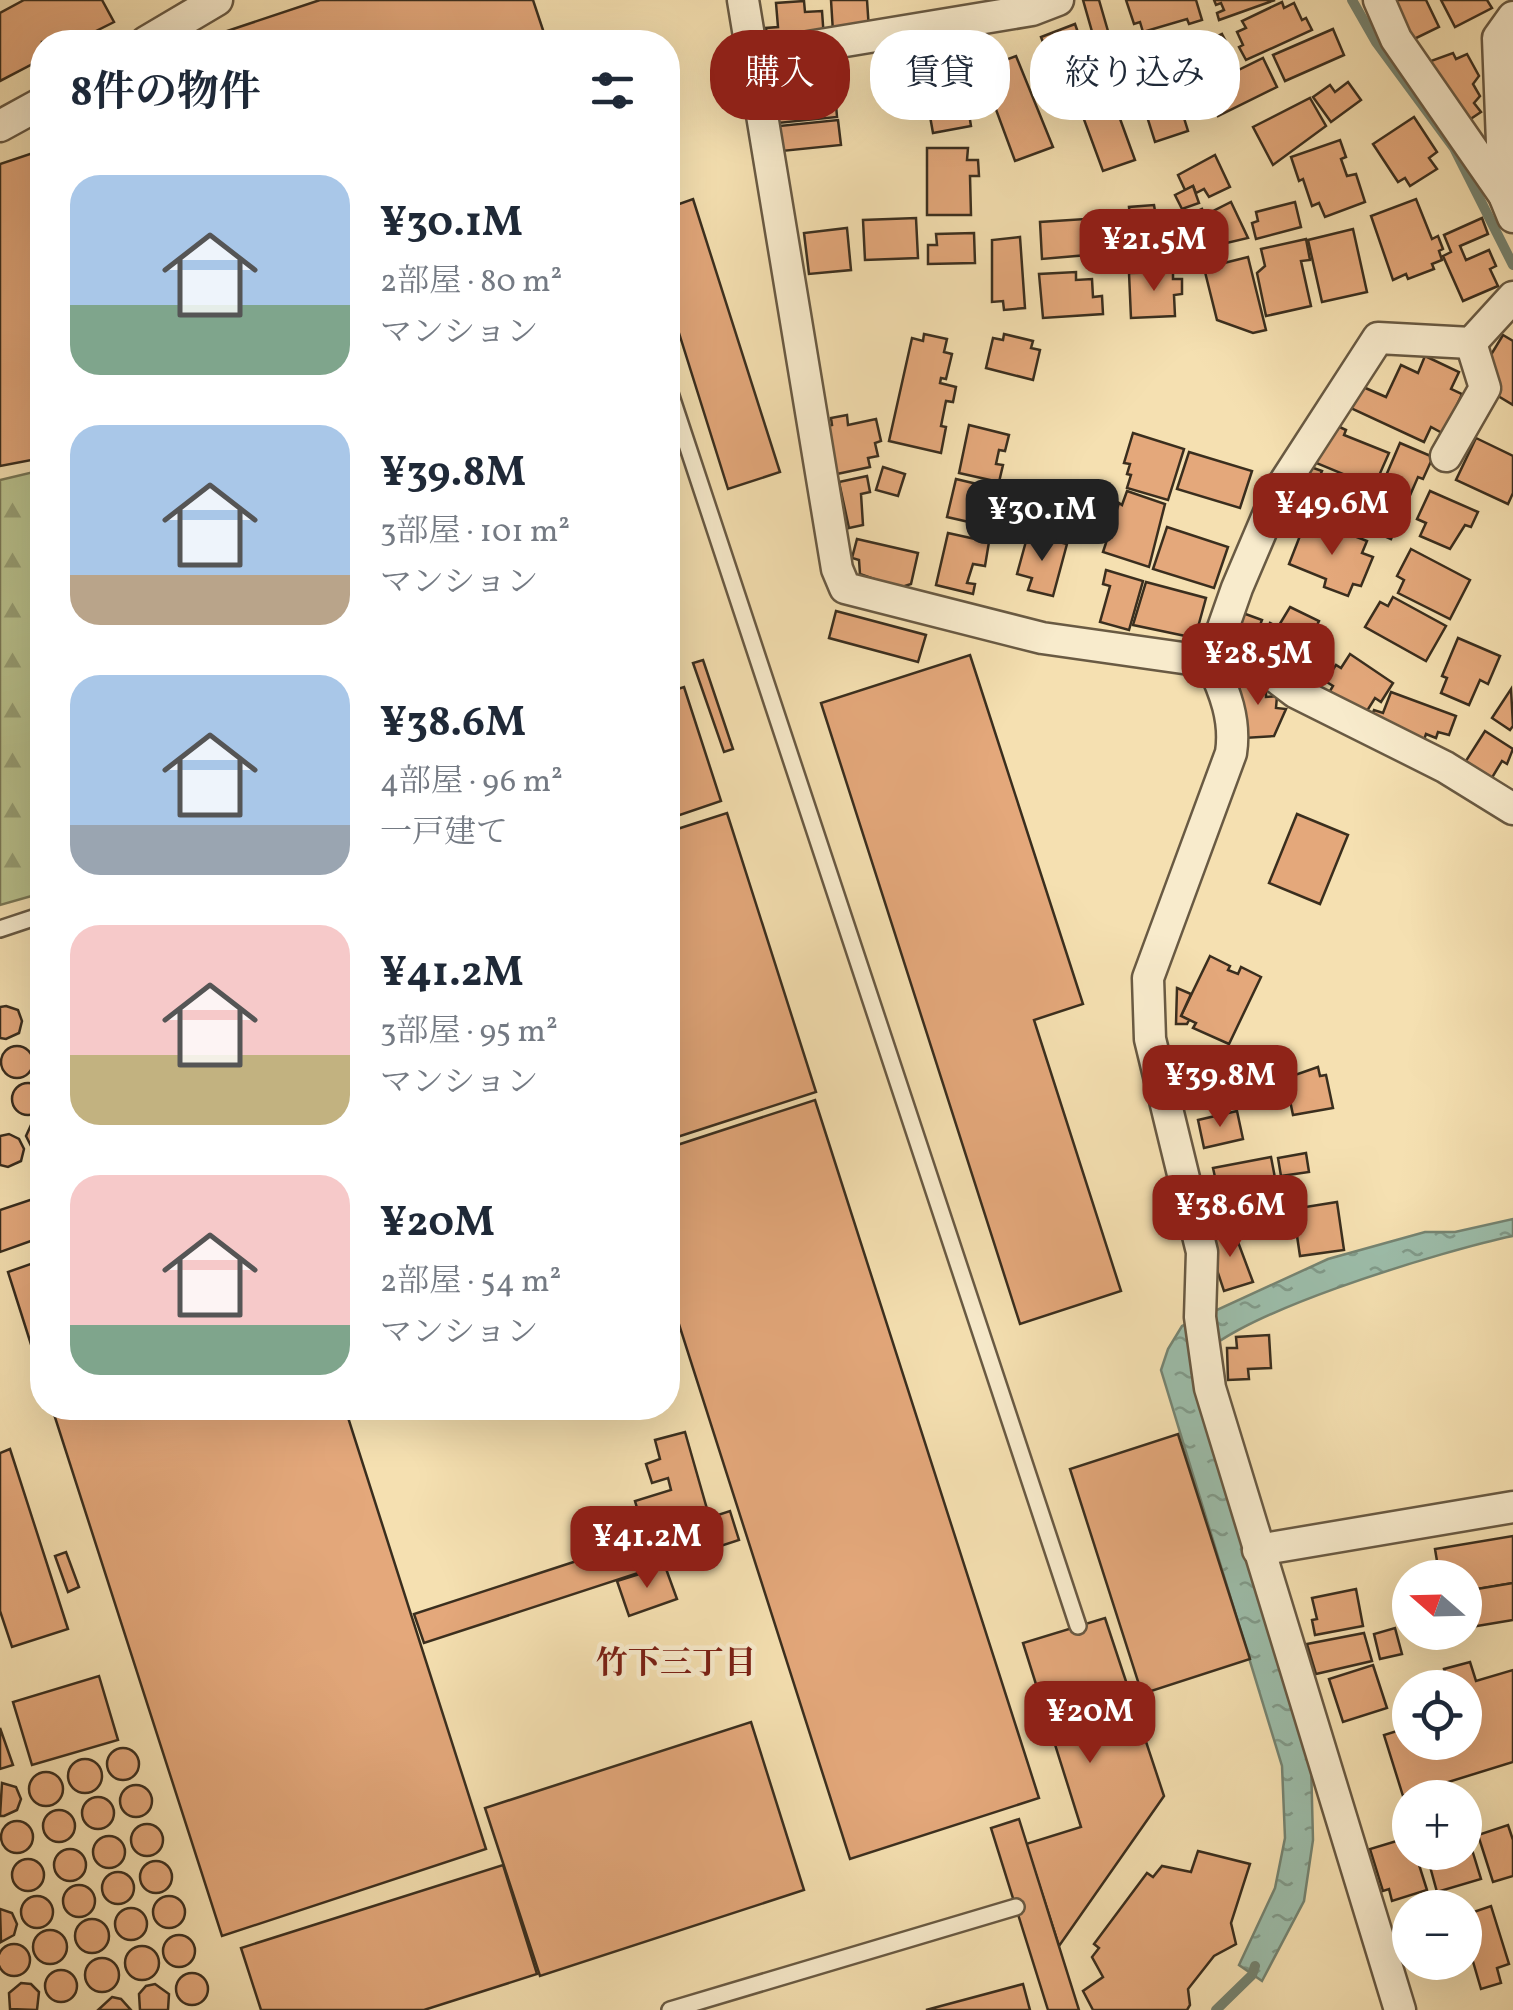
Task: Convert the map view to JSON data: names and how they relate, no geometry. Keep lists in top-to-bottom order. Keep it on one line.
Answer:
{"districts":["竹下三丁目"],"north":"left","page":{"chip":["購入","賃貸","絞り込み"],"heading":"8件の物件","list":[{"name":"¥30.1M","note":"2部屋 · 80 m² · マンション"},{"name":"¥39.8M","note":"3部屋 · 101 m² · マンション"},{"name":"¥38.6M","note":"4部屋 · 96 m² · 一戸建て"},{"name":"¥41.2M","note":"3部屋 · 95 m² · マンション"},{"name":"¥20M","note":"2部屋 · 54 m² · マンション"}],"price":["¥21.5M","¥49.6M","¥30.1M","¥28.5M","¥39.8M","¥38.6M","¥41.2M","¥20M"],"map_buttons":["+","−"]}}
